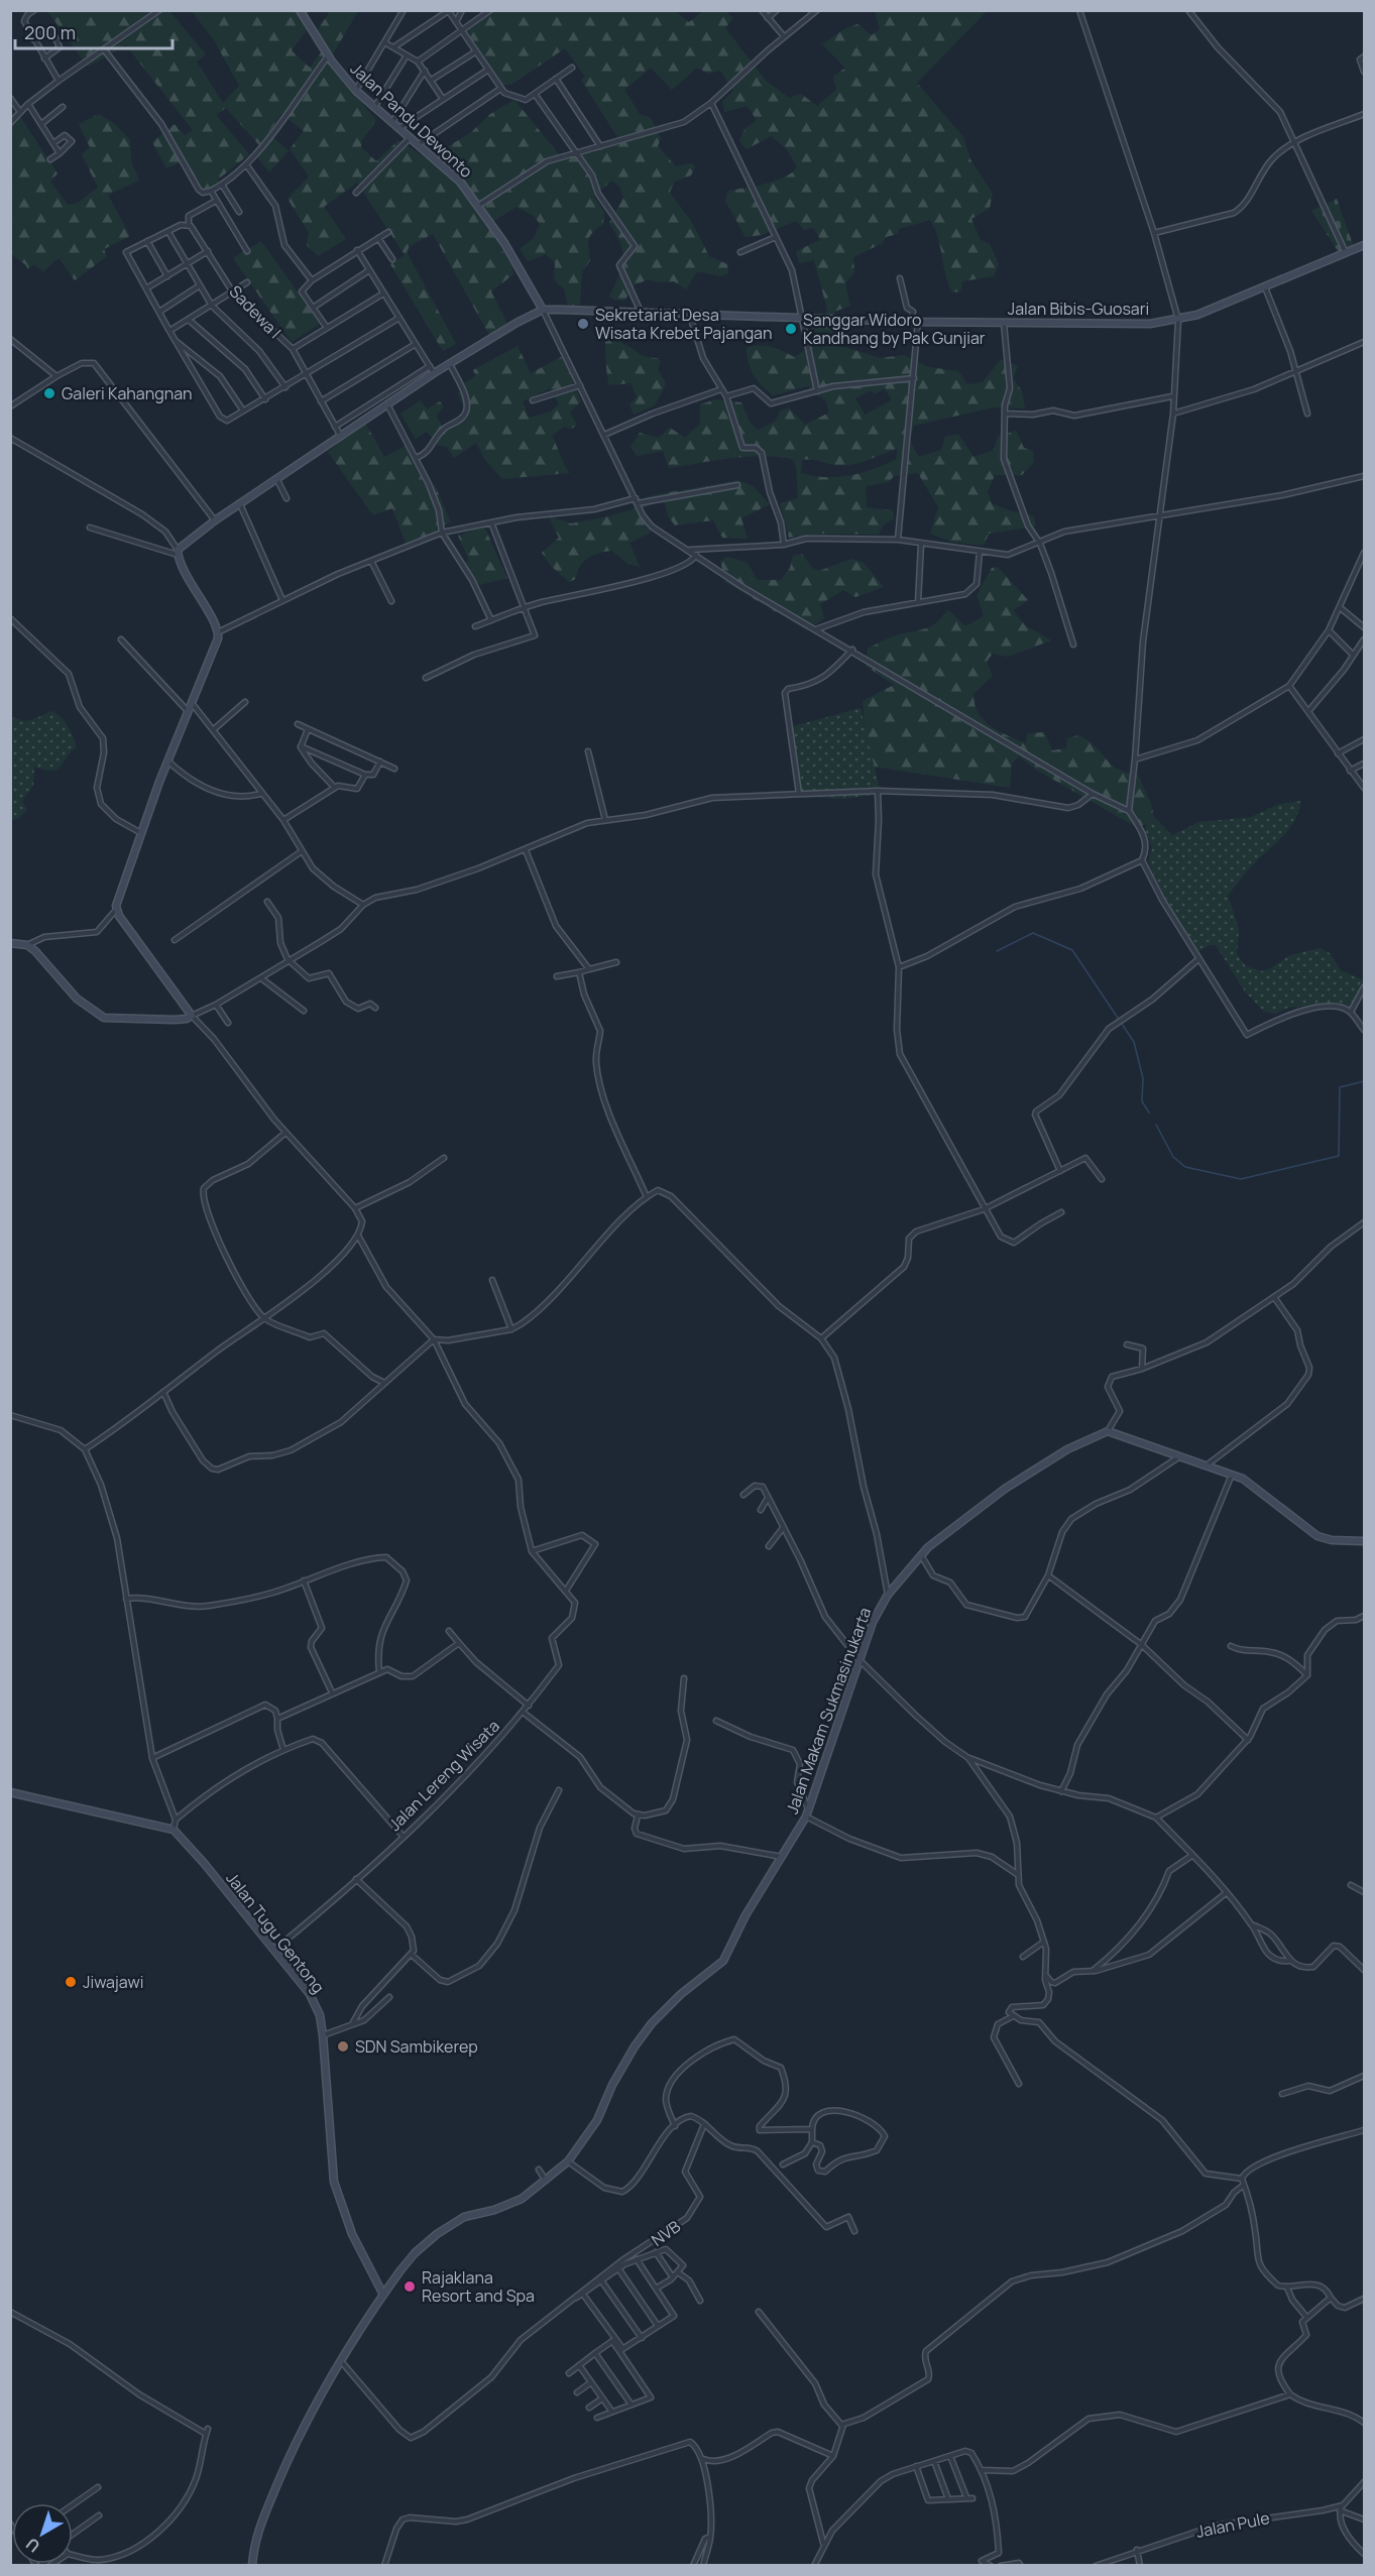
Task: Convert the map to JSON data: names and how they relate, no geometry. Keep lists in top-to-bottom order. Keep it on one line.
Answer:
{"streets":{"street":["Jalan Pandu Dewonto","Jalan Bibis-Guosari","Sadewa I","Jalan Makam Sukmasinukarta","Jalan Lereng Wisata","Jalan Tugu Gentong","NVB","Jalan Pule"]},"crossings":[["Jalan Pandu Dewonto","Jalan Bibis-Guosari"],["Jalan Makam Sukmasinukarta","Jalan Tugu Gentong"],["Jalan Lereng Wisata","Jalan Tugu Gentong"]],"places":["Sekretariat Desa Wisata Krebet Pajangan","Sanggar Widoro Kandhang by Pak Gunjiar","Galeri Kahangnan","Jiwajawi","SDN Sambikerep","Rajaklana Resort and Spa"],"scale_bar":"200 m","north":"bottom left"}
